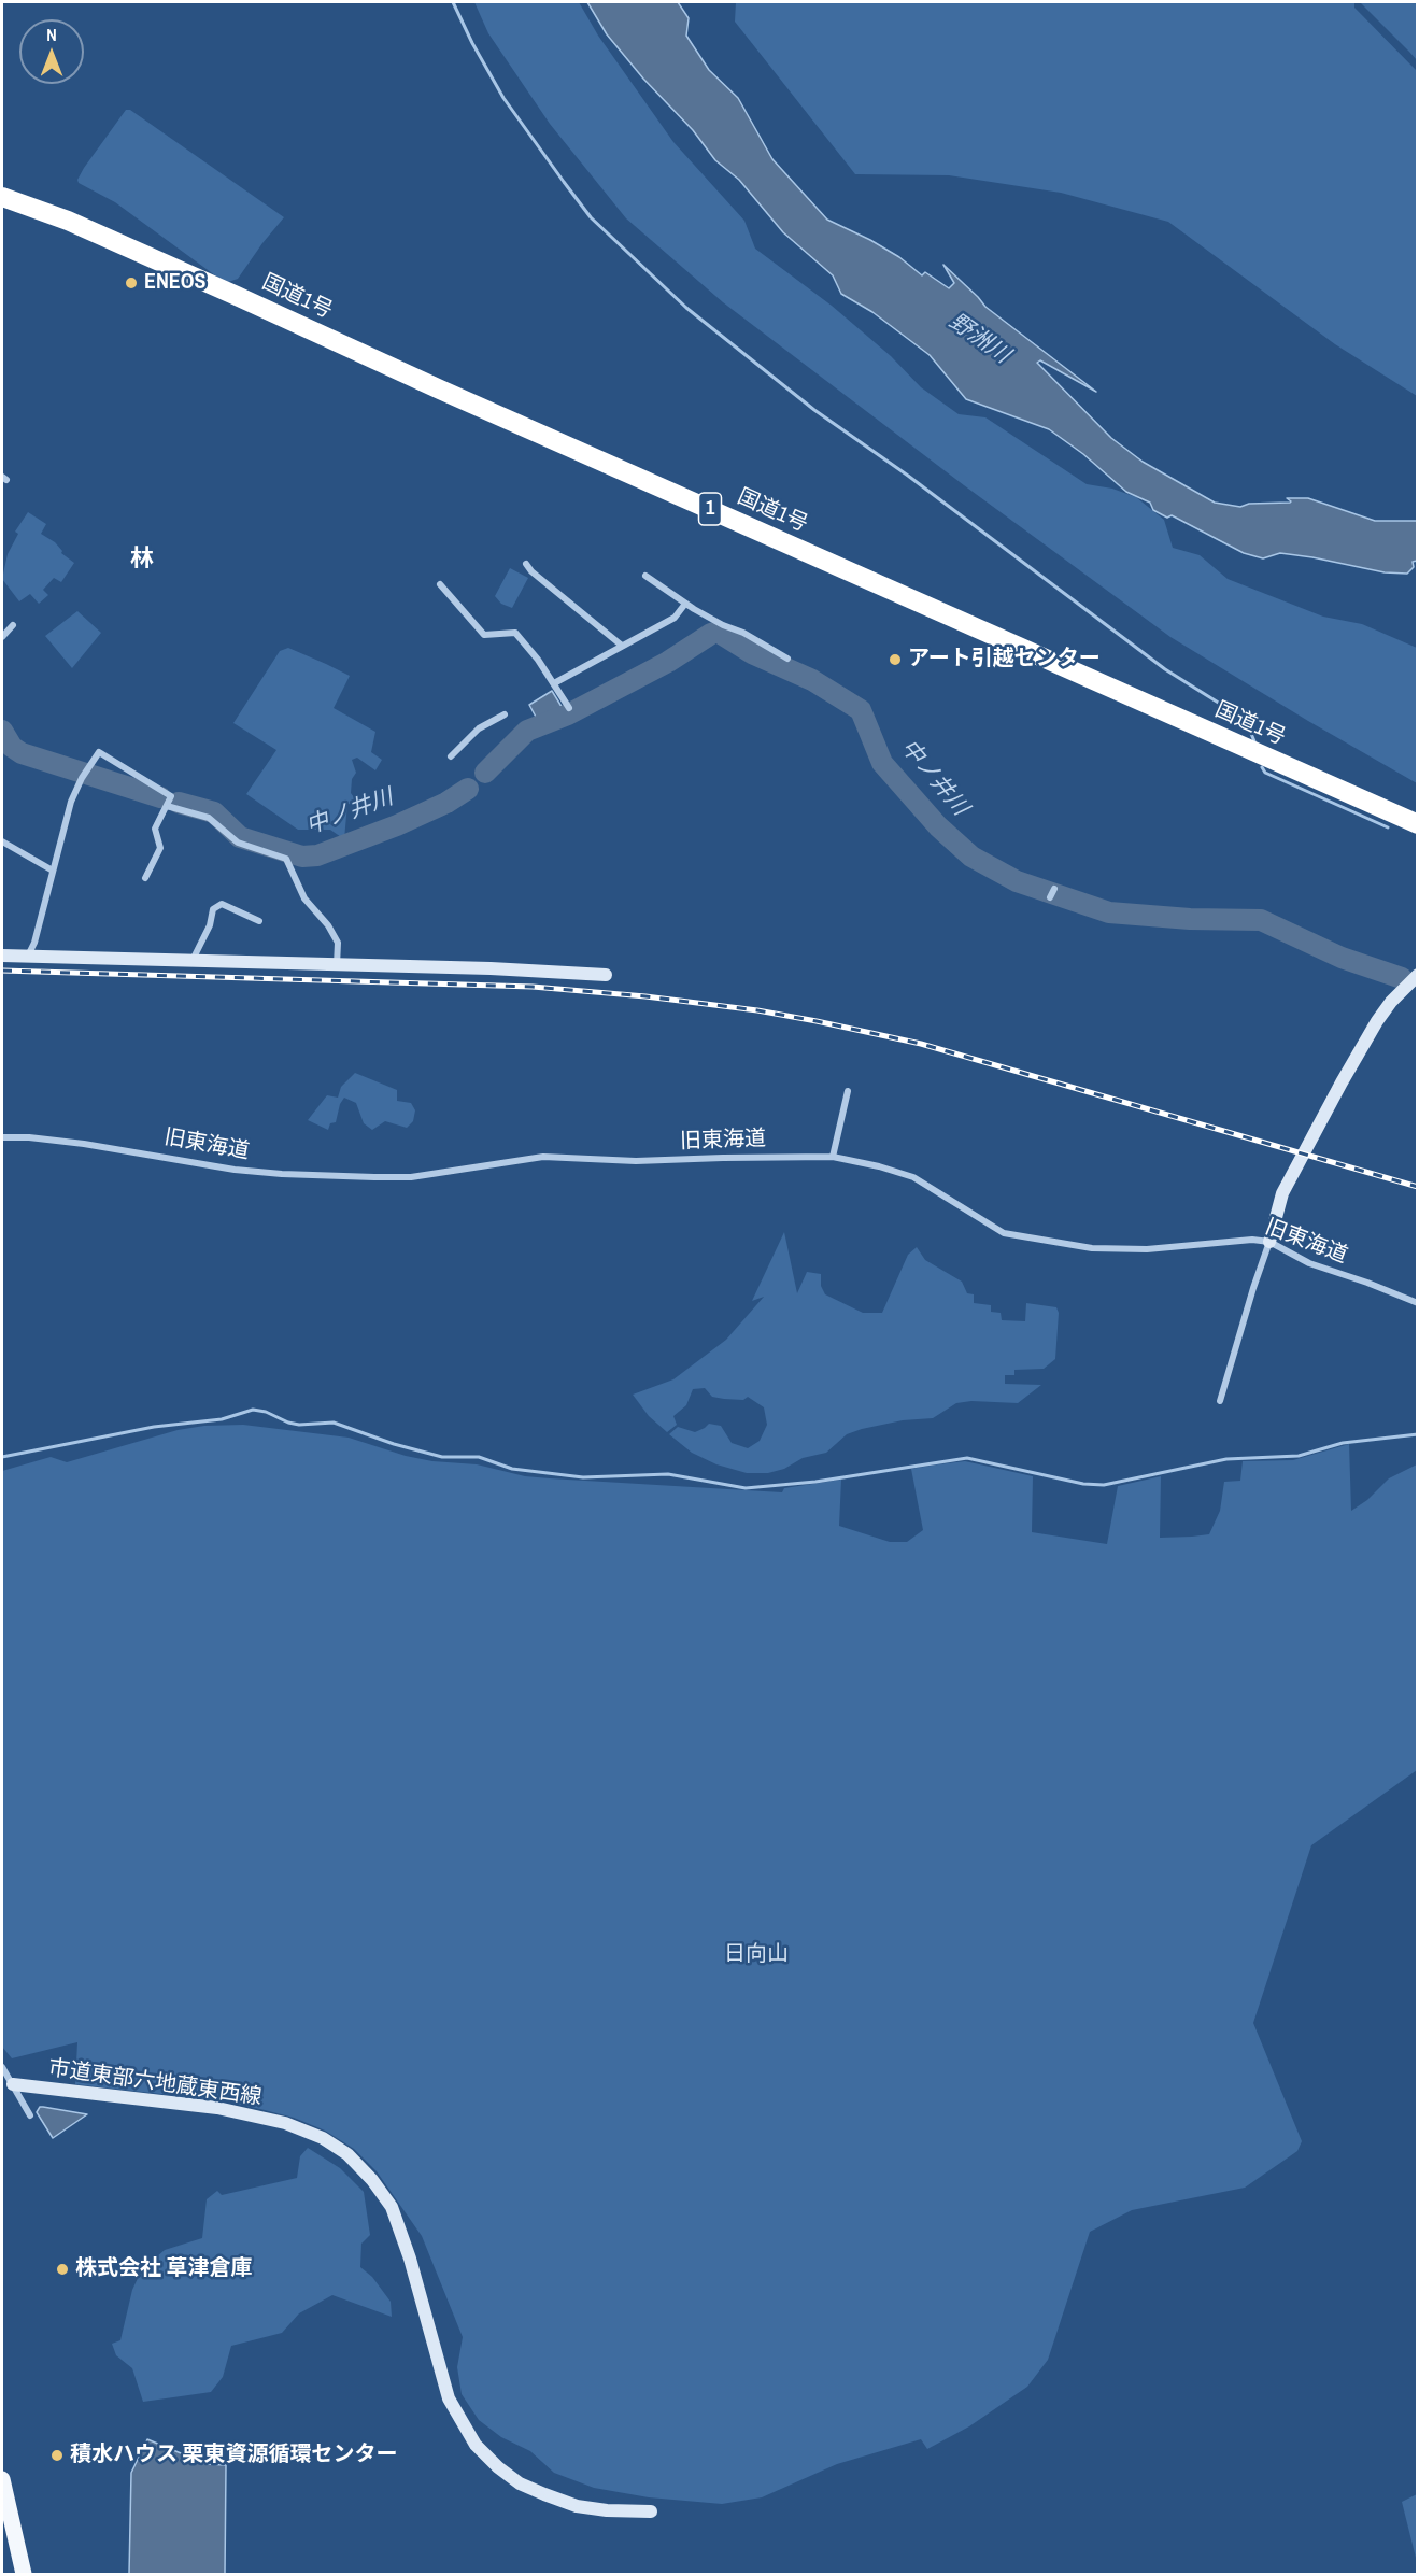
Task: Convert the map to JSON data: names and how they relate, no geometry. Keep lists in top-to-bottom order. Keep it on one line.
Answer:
{"streets":{"highway":["国道1号","1"],"street":["旧東海道","市道東部六地蔵東西線"]},"districts":["林"],"water":["野洲川","中ノ井川"],"parks":["日向山"],"places":["ENEOS","アート引越センター","株式会社 草津倉庫","積水ハウス 栗東資源循環センター"],"north":"top"}
